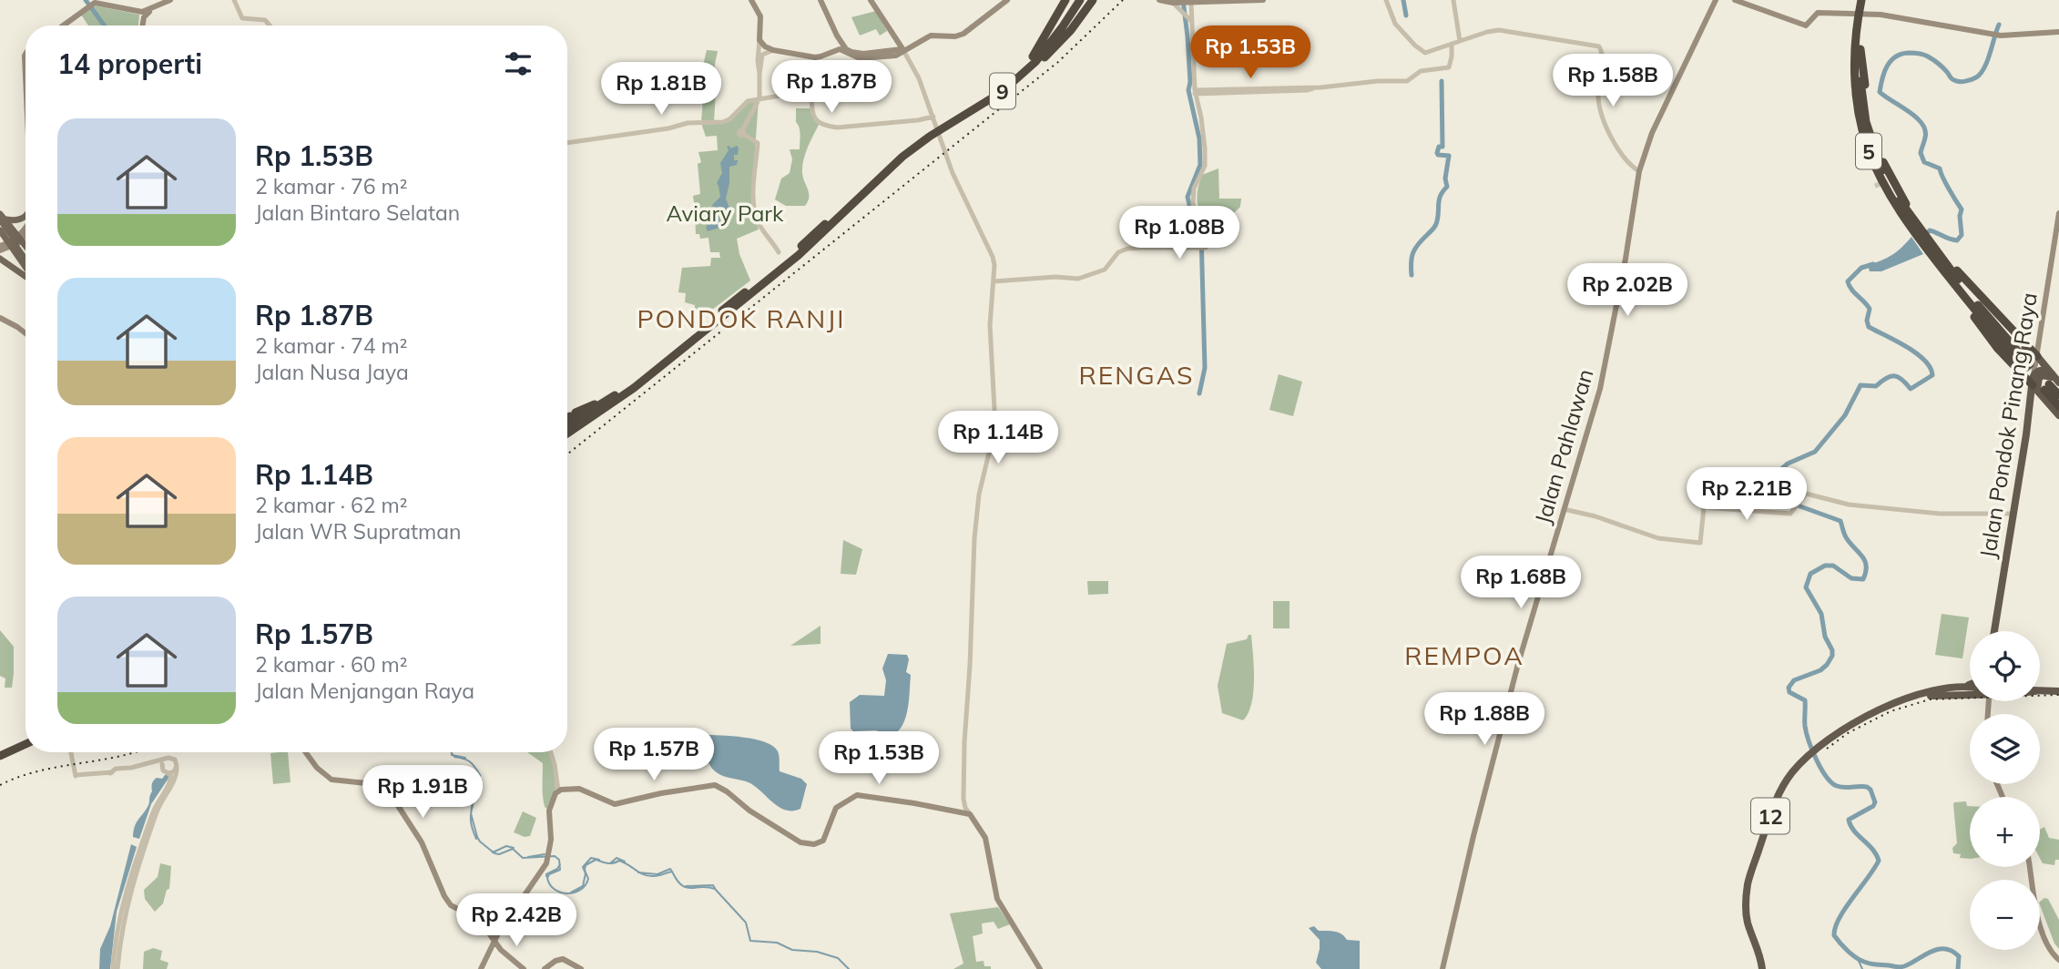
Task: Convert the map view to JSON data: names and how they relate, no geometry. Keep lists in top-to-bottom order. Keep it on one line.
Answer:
{"streets":{"highway":["9","5","Jalan Pondok Pinang Raya","12"],"main road":["Jalan Pahlawan"]},"districts":["PONDOK RANJI","RENGAS","REMPOA"],"parks":["Aviary Park"],"page":{"price":["Rp 1.53B","Rp 1.58B","Rp 1.87B","Rp 1.81B","Rp 1.08B","Rp 2.02B","Rp 1.14B","Rp 2.21B","Rp 1.68B","Rp 1.88B","Rp 1.57B","Rp 1.53B","Rp 1.91B","Rp 2.42B"],"heading":"14 properti","list":[{"name":"Rp 1.53B","note":"2 kamar · 76 m² · Jalan Bintaro Selatan"},{"name":"Rp 1.87B","note":"2 kamar · 74 m² · Jalan Nusa Jaya"},{"name":"Rp 1.14B","note":"2 kamar · 62 m² · Jalan WR Supratman"},{"name":"Rp 1.57B","note":"2 kamar · 60 m² · Jalan Menjangan Raya"}],"map_buttons":["+","−"]}}
